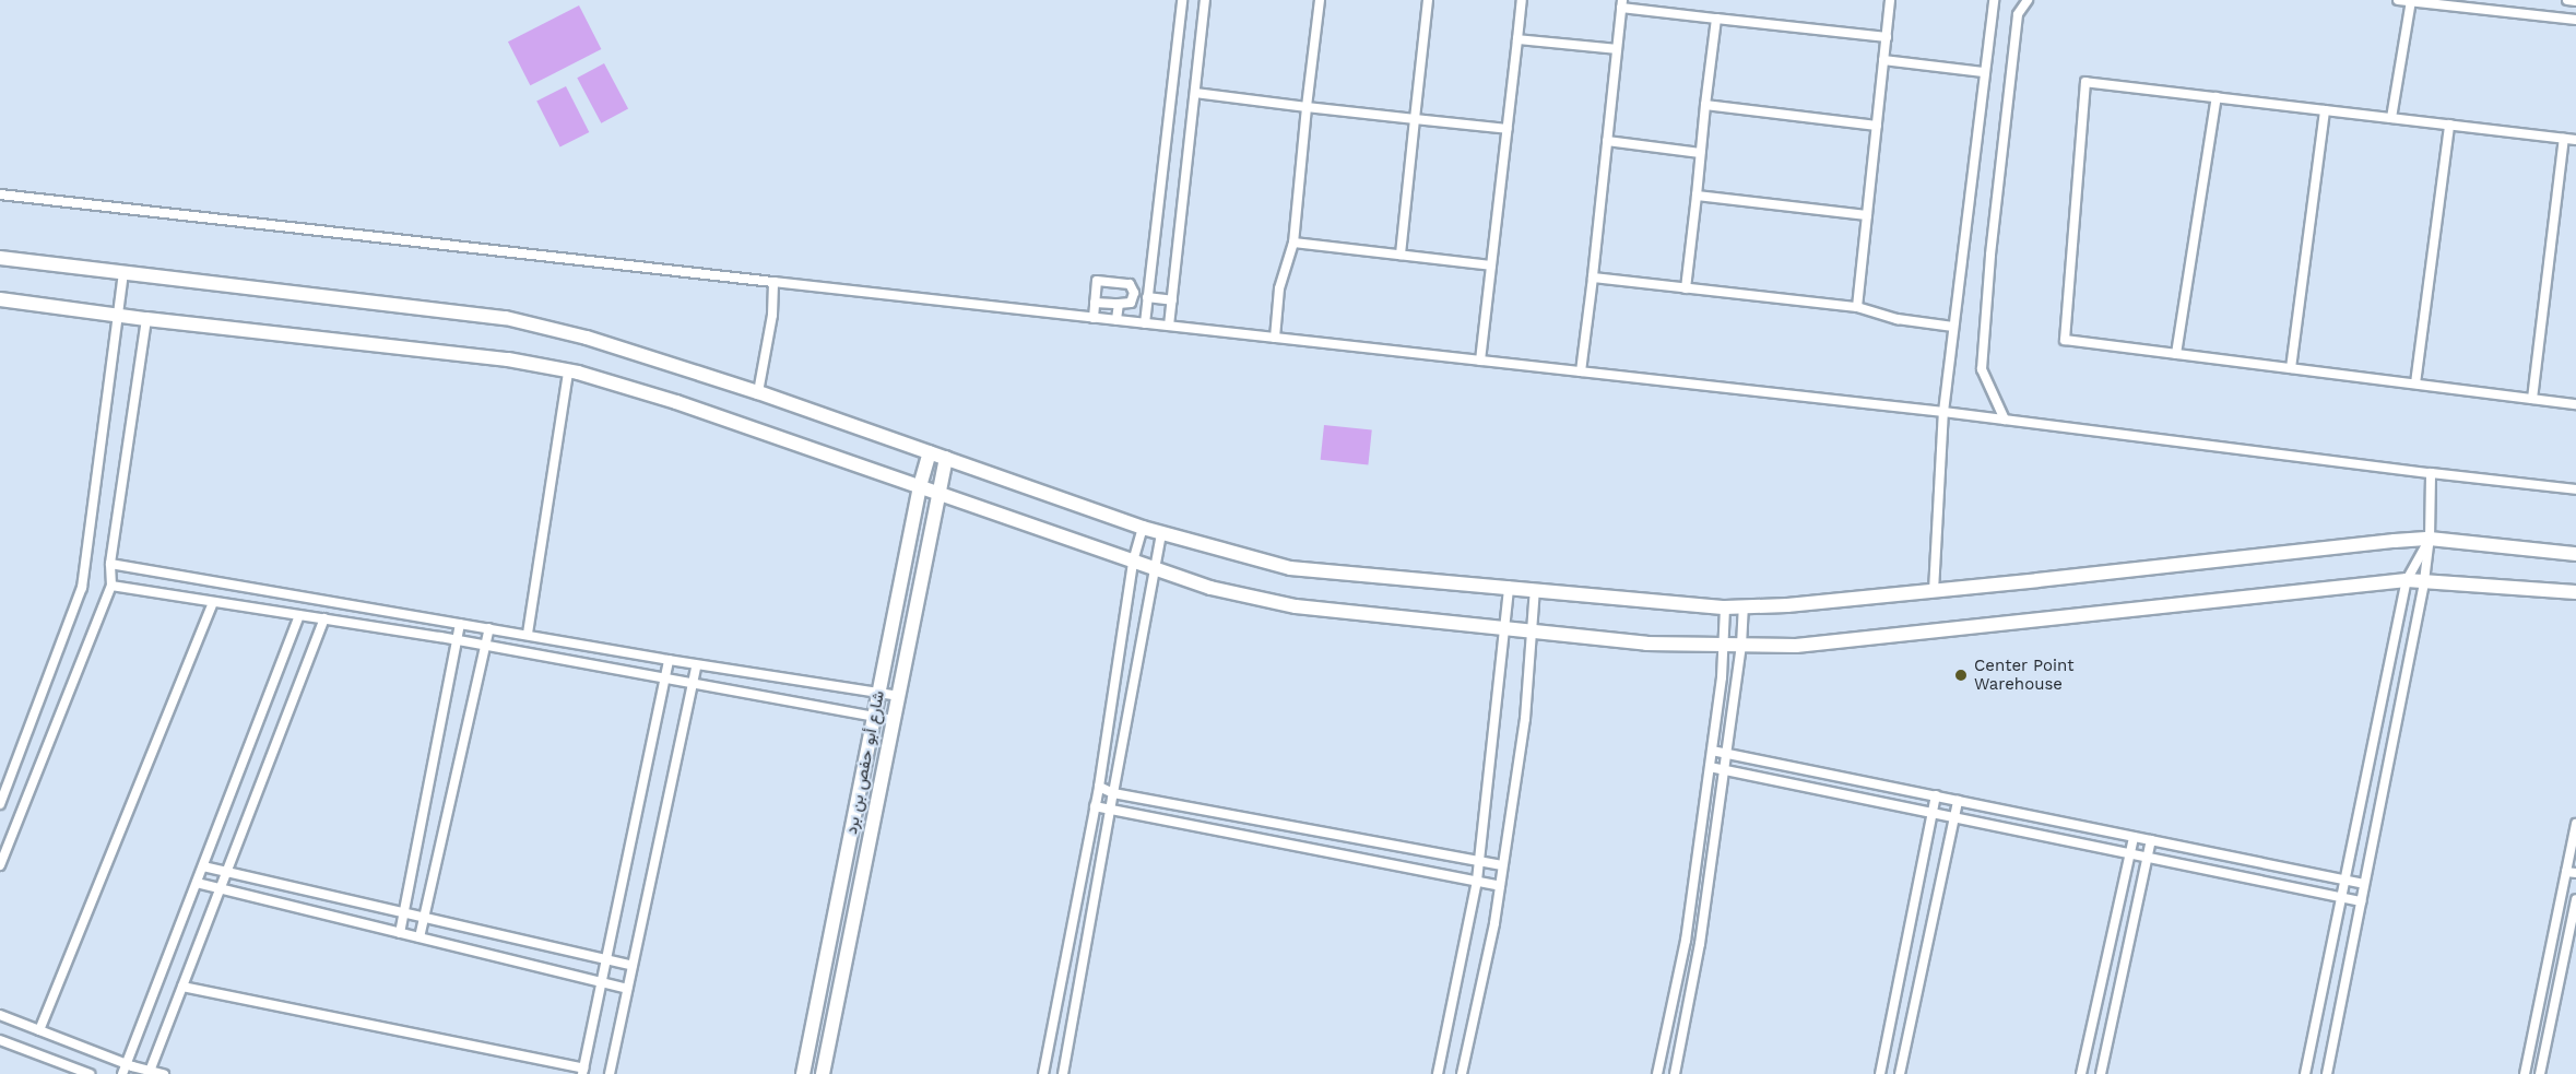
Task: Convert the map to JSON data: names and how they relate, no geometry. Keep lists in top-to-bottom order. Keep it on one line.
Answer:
{"streets":{"main road":["شارع أبو حفص بن برد"]},"places":["Center Point Warehouse"]}
